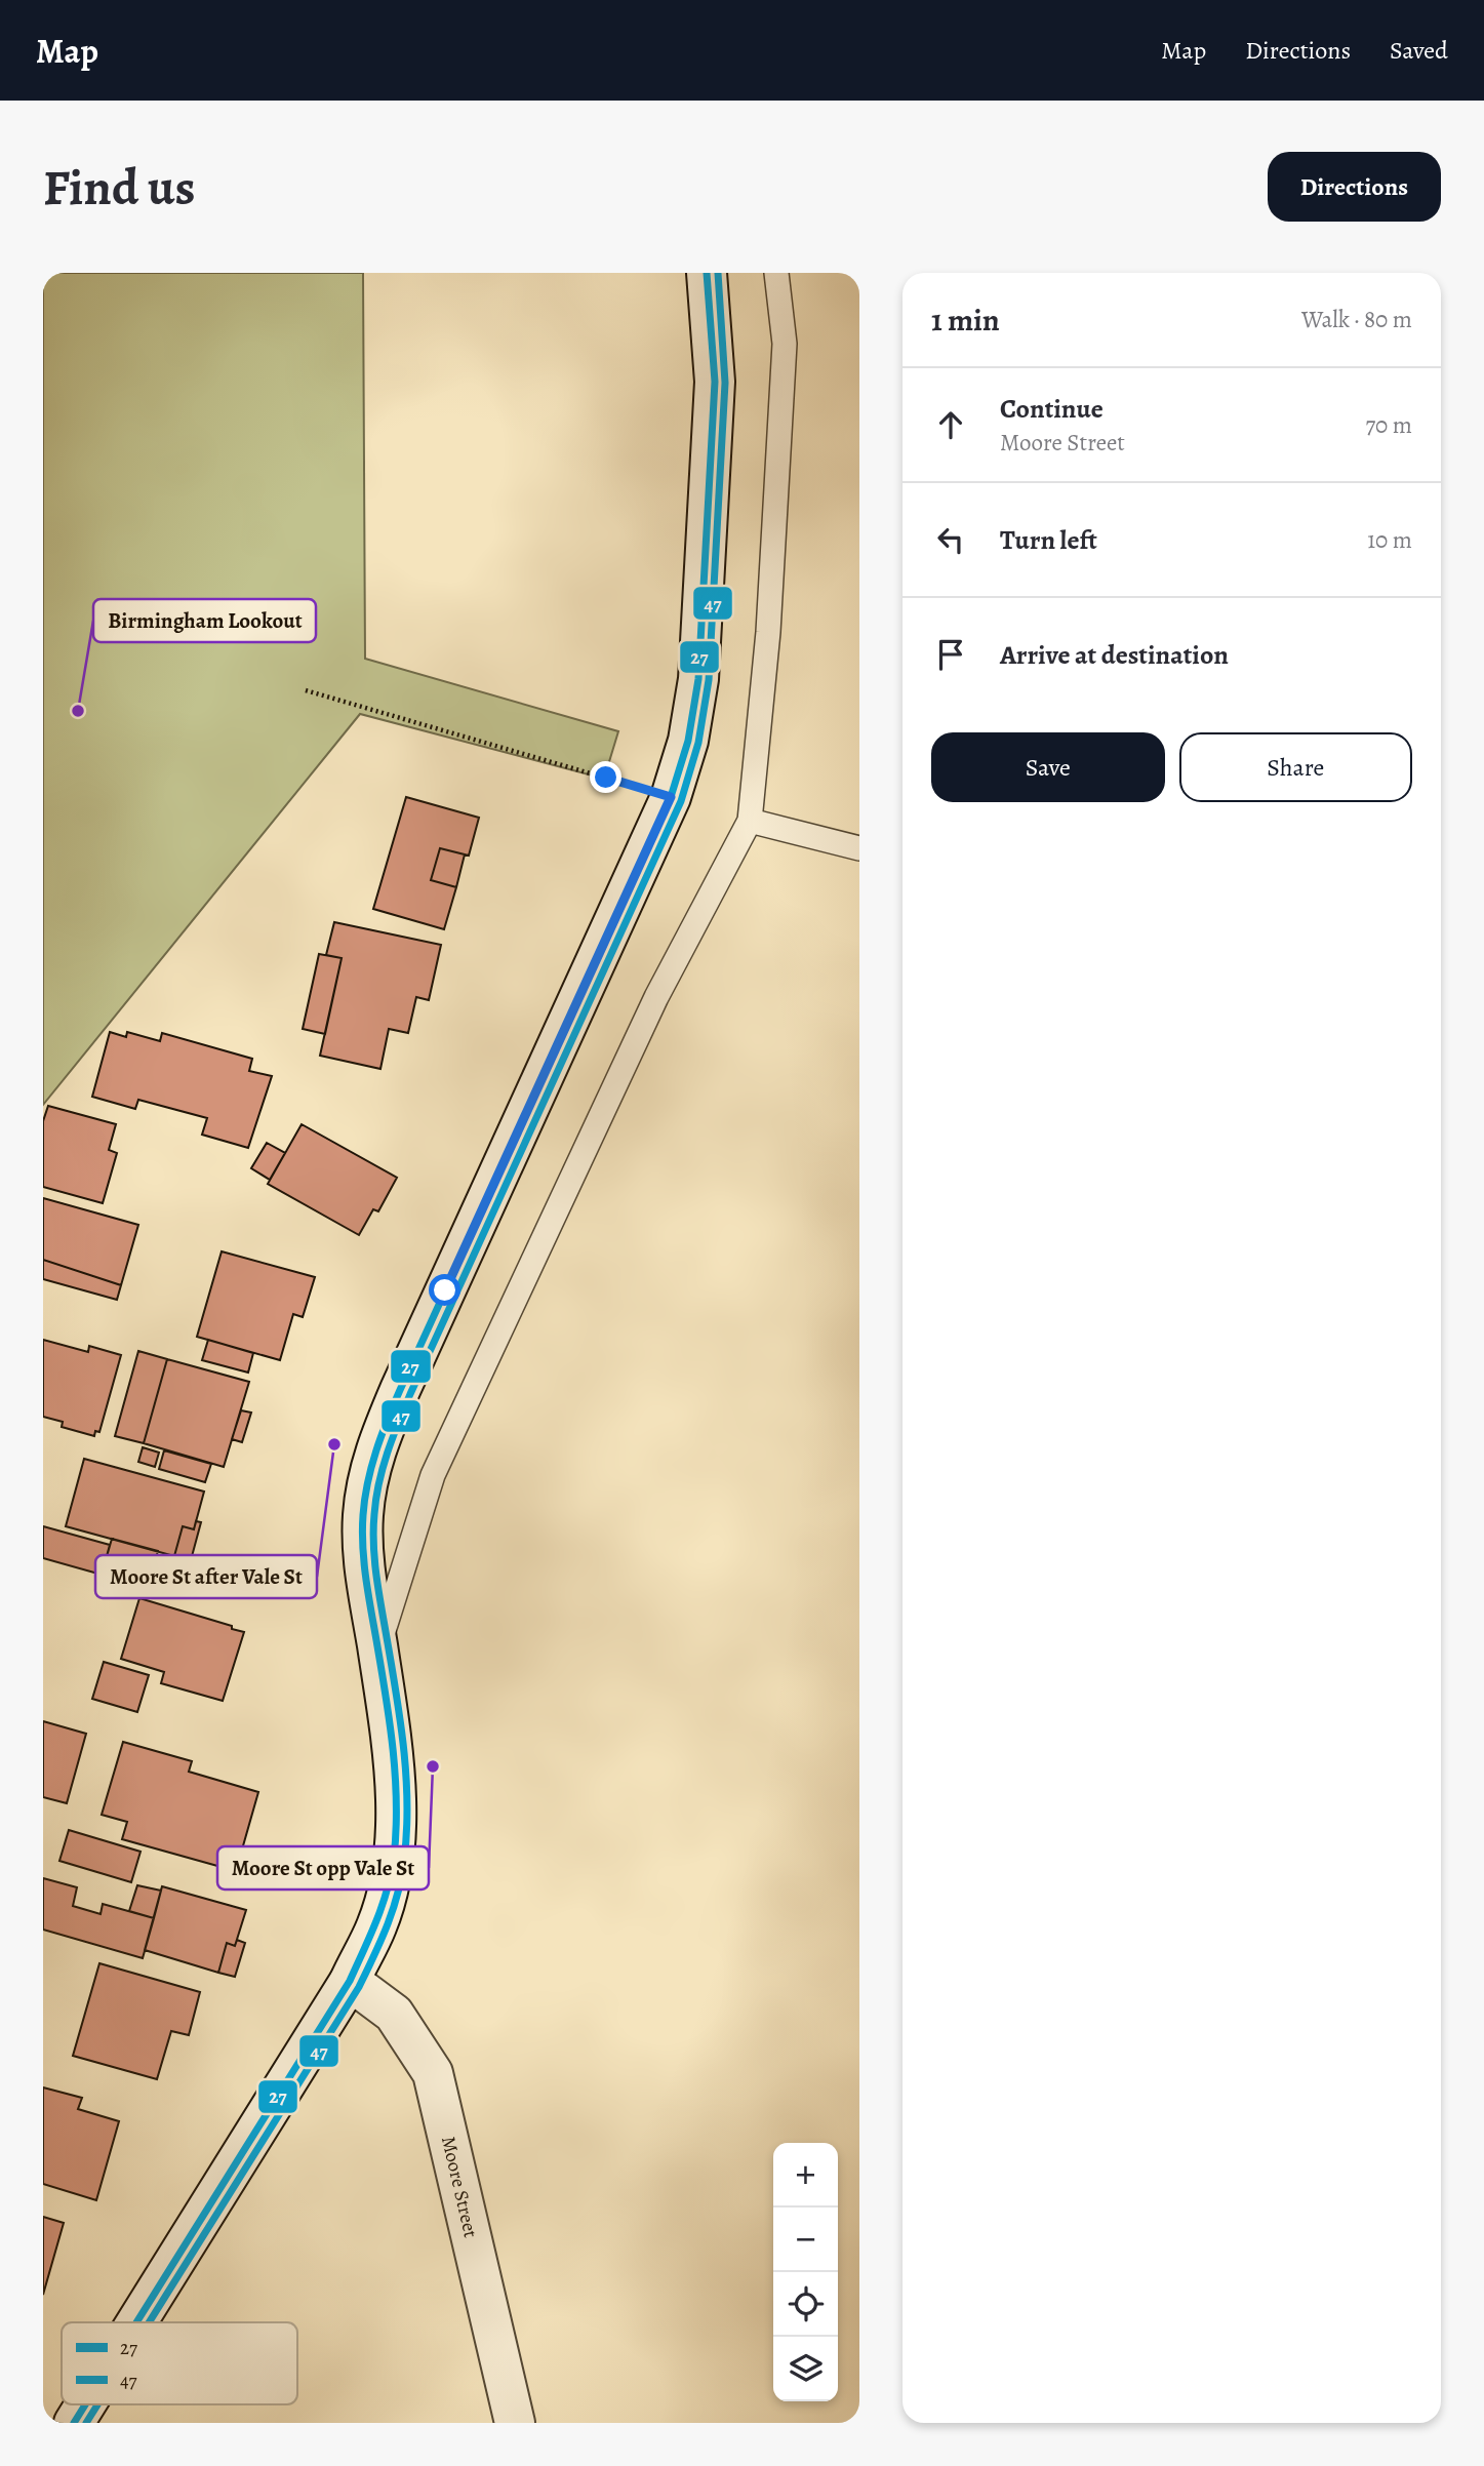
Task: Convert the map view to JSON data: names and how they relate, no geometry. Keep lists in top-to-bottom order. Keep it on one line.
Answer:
{"streets":{"main road":["Moore Street"]},"places":["Birmingham Lookout","Moore St after Vale St","Moore St opp Vale St"],"lines":["transit line 27","transit line 47"],"legend":["27","47"],"page":{"header":"Map","nav":["Map","Directions","Saved"],"buttons":["Directions",["Save","Share"]],"title":"Find us","heading":["1 min","Walk · 80 m"],"list":[["Continue","Moore Street","70 m"],["Turn left","10 m"],"Arrive at destination"],"map_buttons":["+","−"]}}
